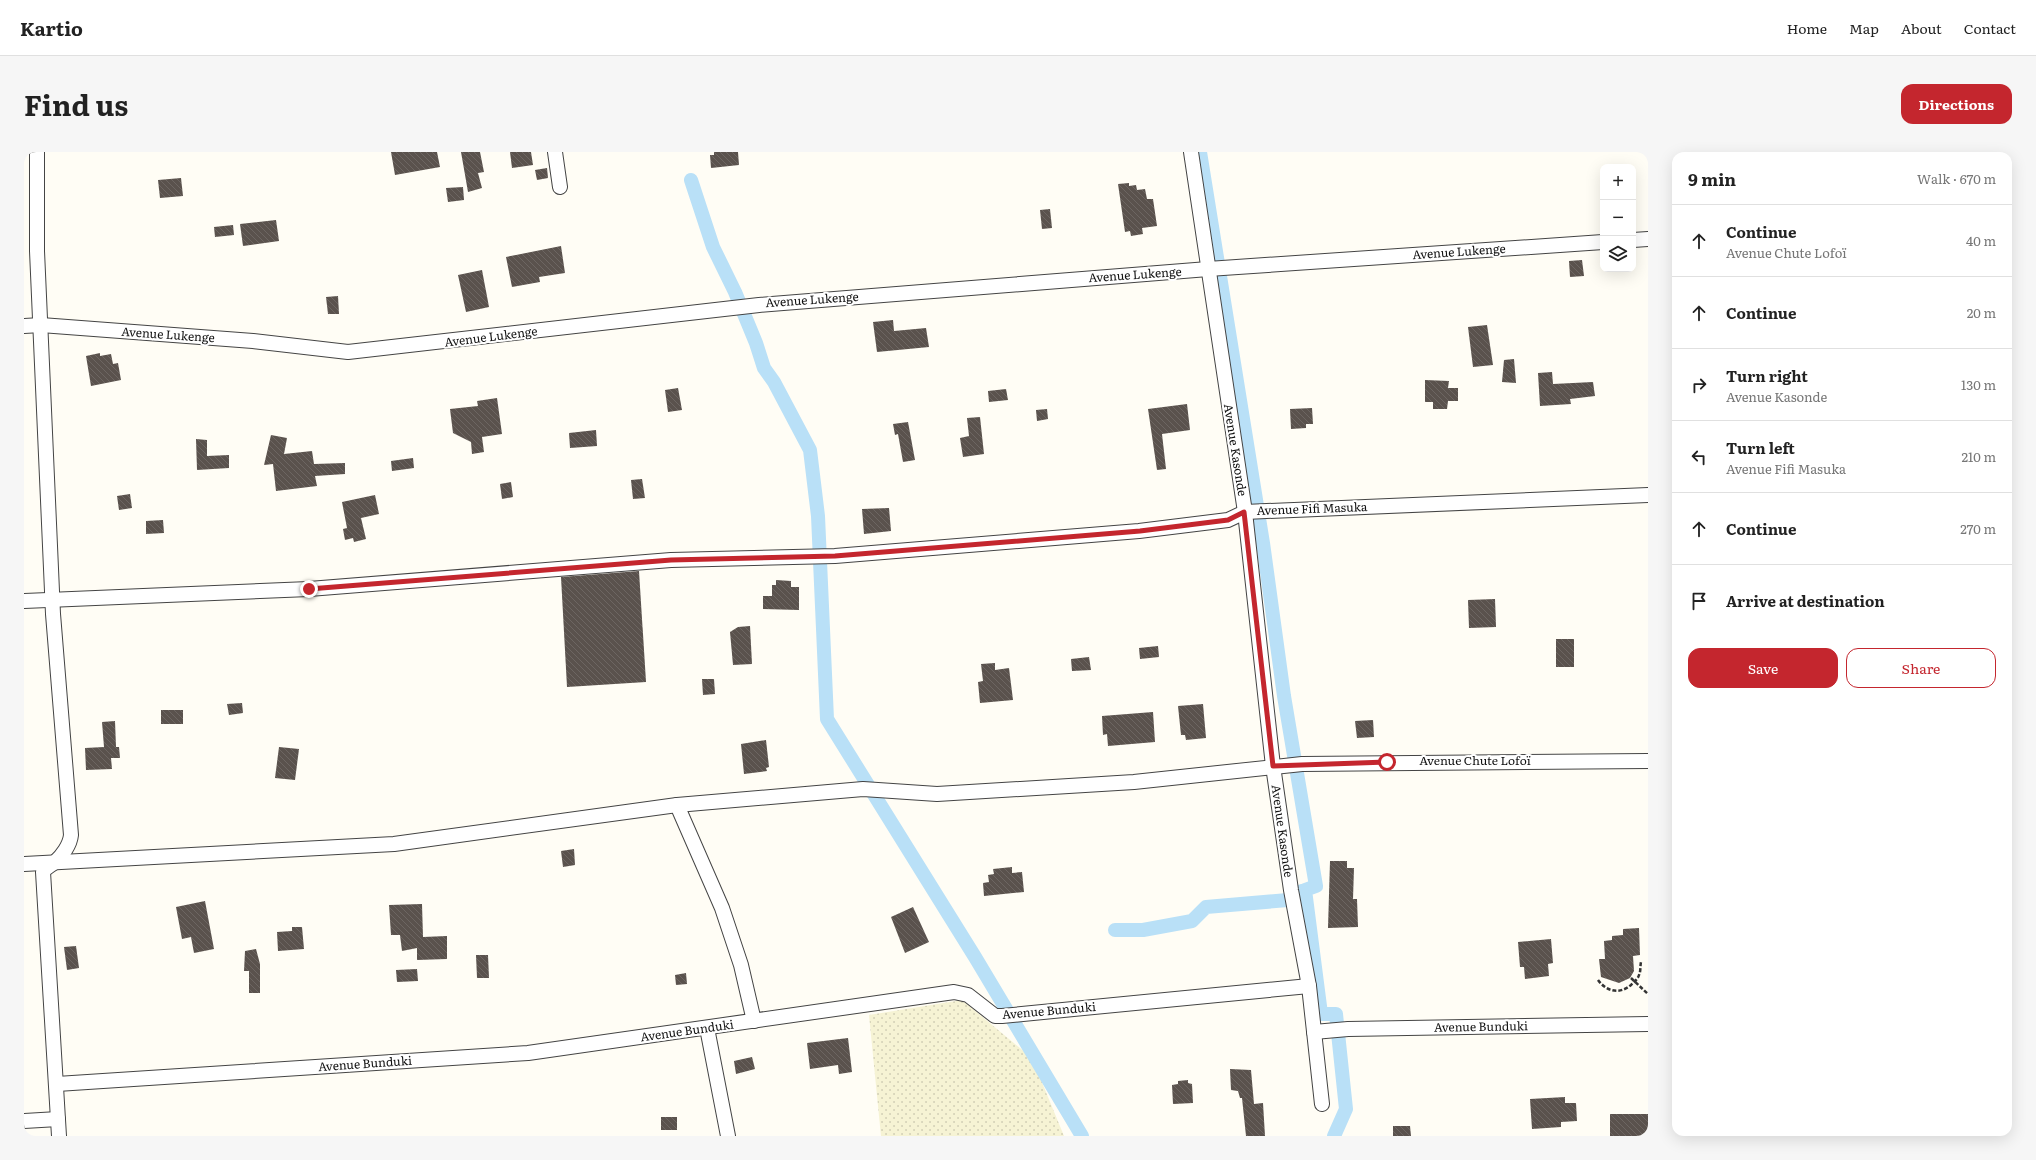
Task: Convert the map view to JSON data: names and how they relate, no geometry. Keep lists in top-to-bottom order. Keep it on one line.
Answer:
{"streets":{"street":["Avenue Lukenge","Avenue Kasonde","Avenue Fifi Masuka","Avenue Chute Lofoï","Avenue Bunduki"]},"crossings":[["Avenue Lukenge","Avenue Kasonde"],["Avenue Kasonde","Avenue Fifi Masuka"],["Avenue Kasonde","Avenue Chute Lofoï"],["Avenue Kasonde","Avenue Bunduki"]],"page":{"header":"Kartio","nav":["Home","Map","About","Contact"],"title":"Find us","buttons":["Directions",["Save","Share"]],"heading":["9 min","Walk · 670 m"],"map_buttons":["+","−"],"list":[["Continue","Avenue Chute Lofoï","40 m"],["Continue","20 m"],["Turn right","Avenue Kasonde","130 m"],["Turn left","Avenue Fifi Masuka","210 m"],["Continue","270 m"],"Arrive at destination"]}}
